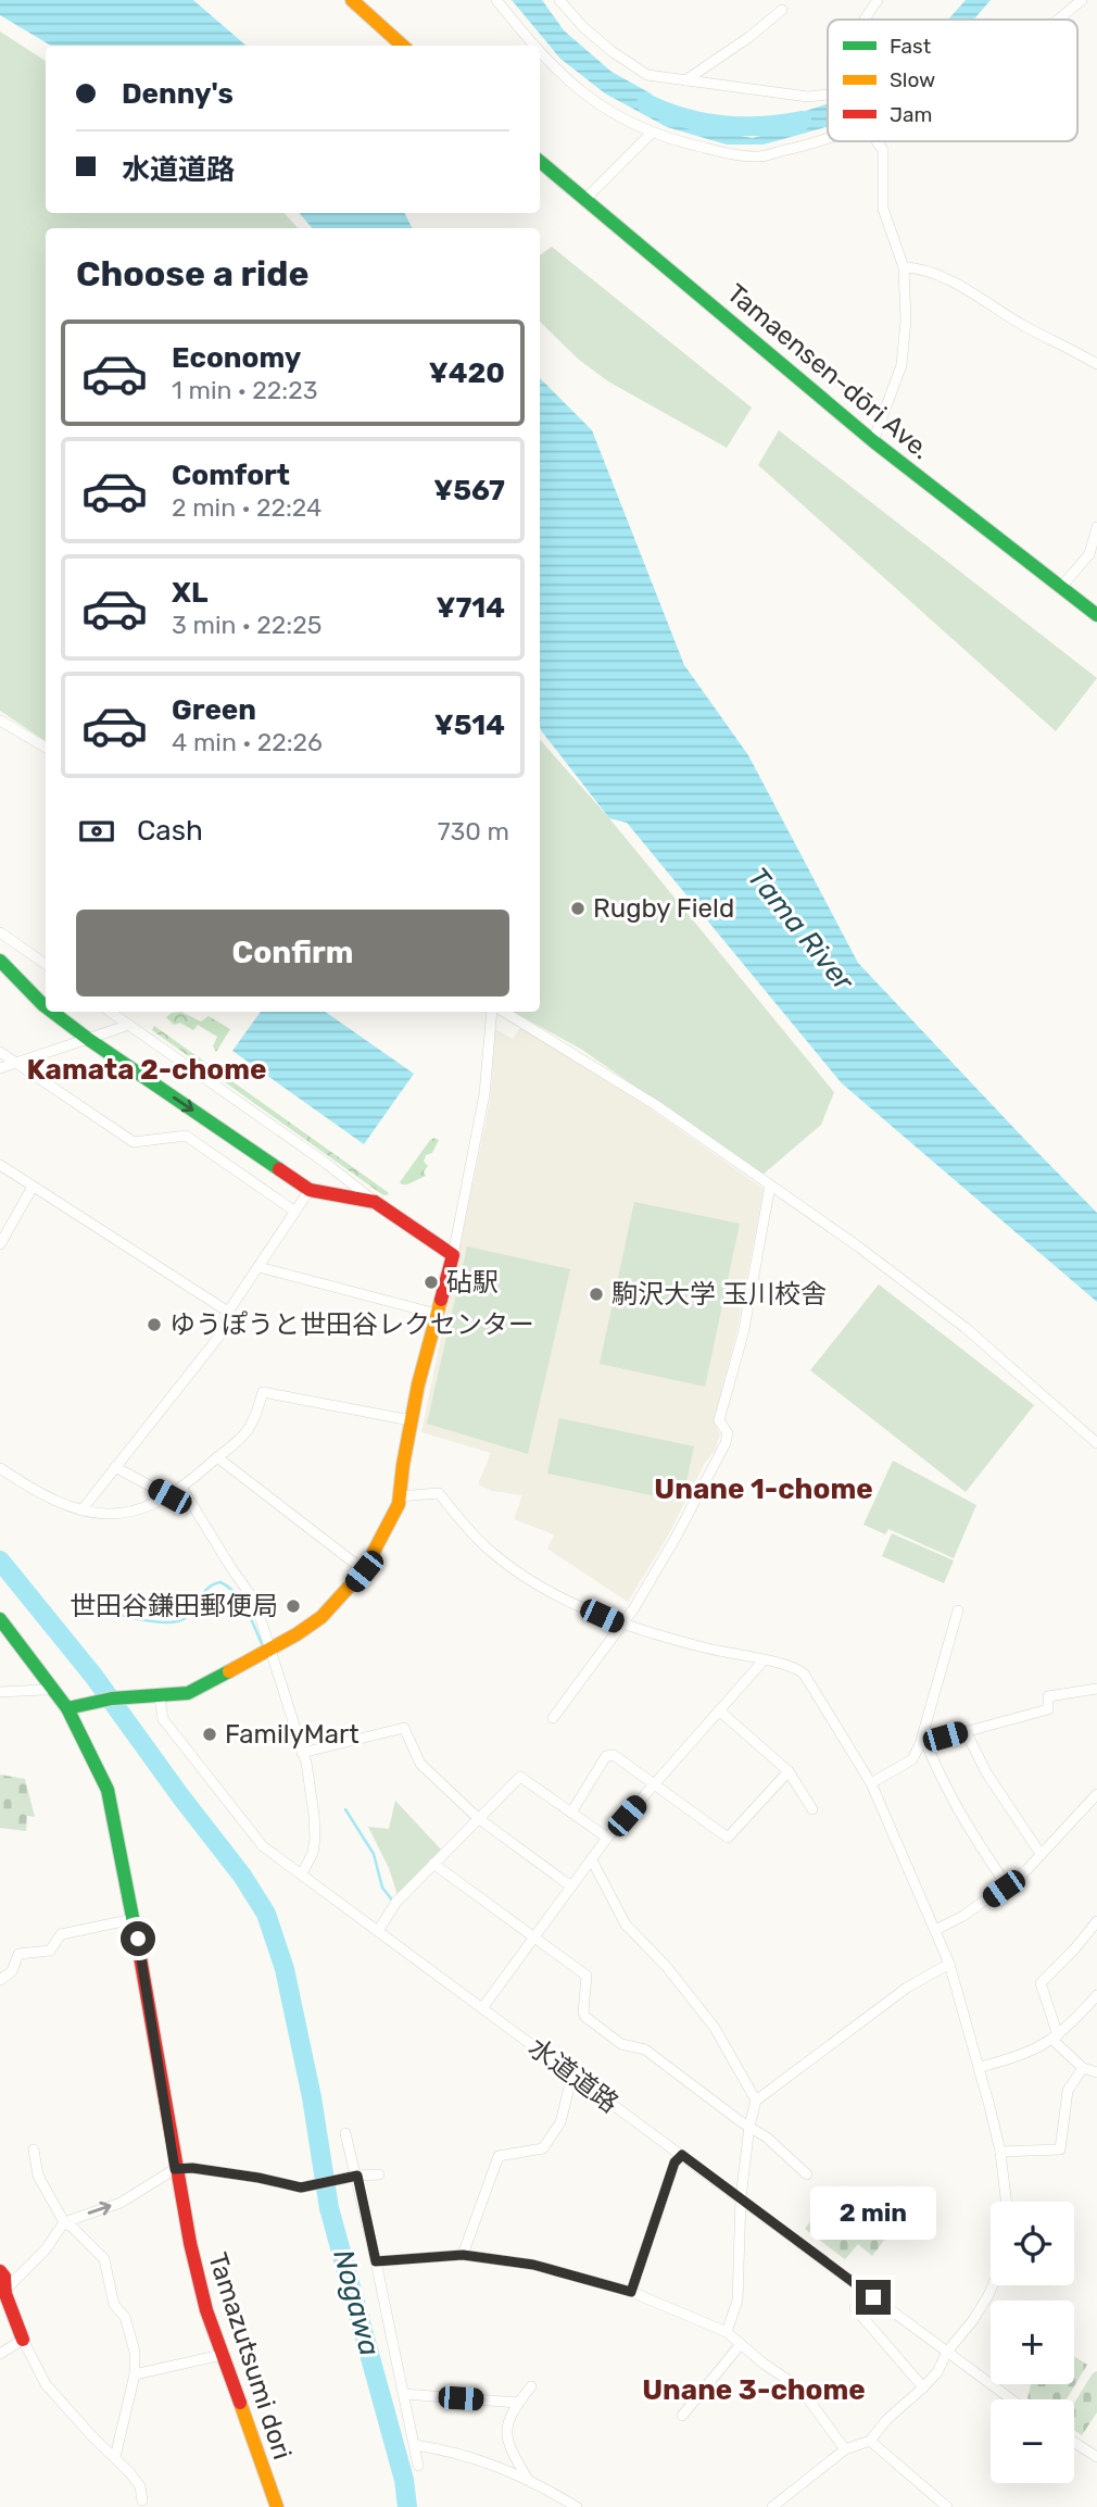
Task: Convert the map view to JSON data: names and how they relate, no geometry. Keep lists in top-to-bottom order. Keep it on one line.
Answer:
{"streets":{"main road":["Tamaensen-dōri Ave.","Tamazutsumi dori"],"street":["水道道路"]},"districts":["Kamata 2-chome","Unane 1-chome","Unane 3-chome"],"water":["Tama River","Nogawa"],"places":["Rugby Field","砧駅","駒沢大学 玉川校舎","ゆうぽうと世田谷レクセンター","世田谷鎌田郵便局","FamilyMart"],"legend":["Fast","Slow","Jam"],"page":{"banner":["Denny's","水道道路"],"heading":"Choose a ride","list":[{"name":"Economy","note":"1 min · 22:23","value":"¥420"},{"name":"Comfort","note":"2 min · 22:24","value":"¥567"},{"name":"XL","note":"3 min · 22:25","value":"¥714"},{"name":"Green","note":"4 min · 22:26","value":"¥514"}],"pay":["Cash","730 m"],"buttons":"Confirm","bubble":"2 min","map_buttons":["+","−"]}}
